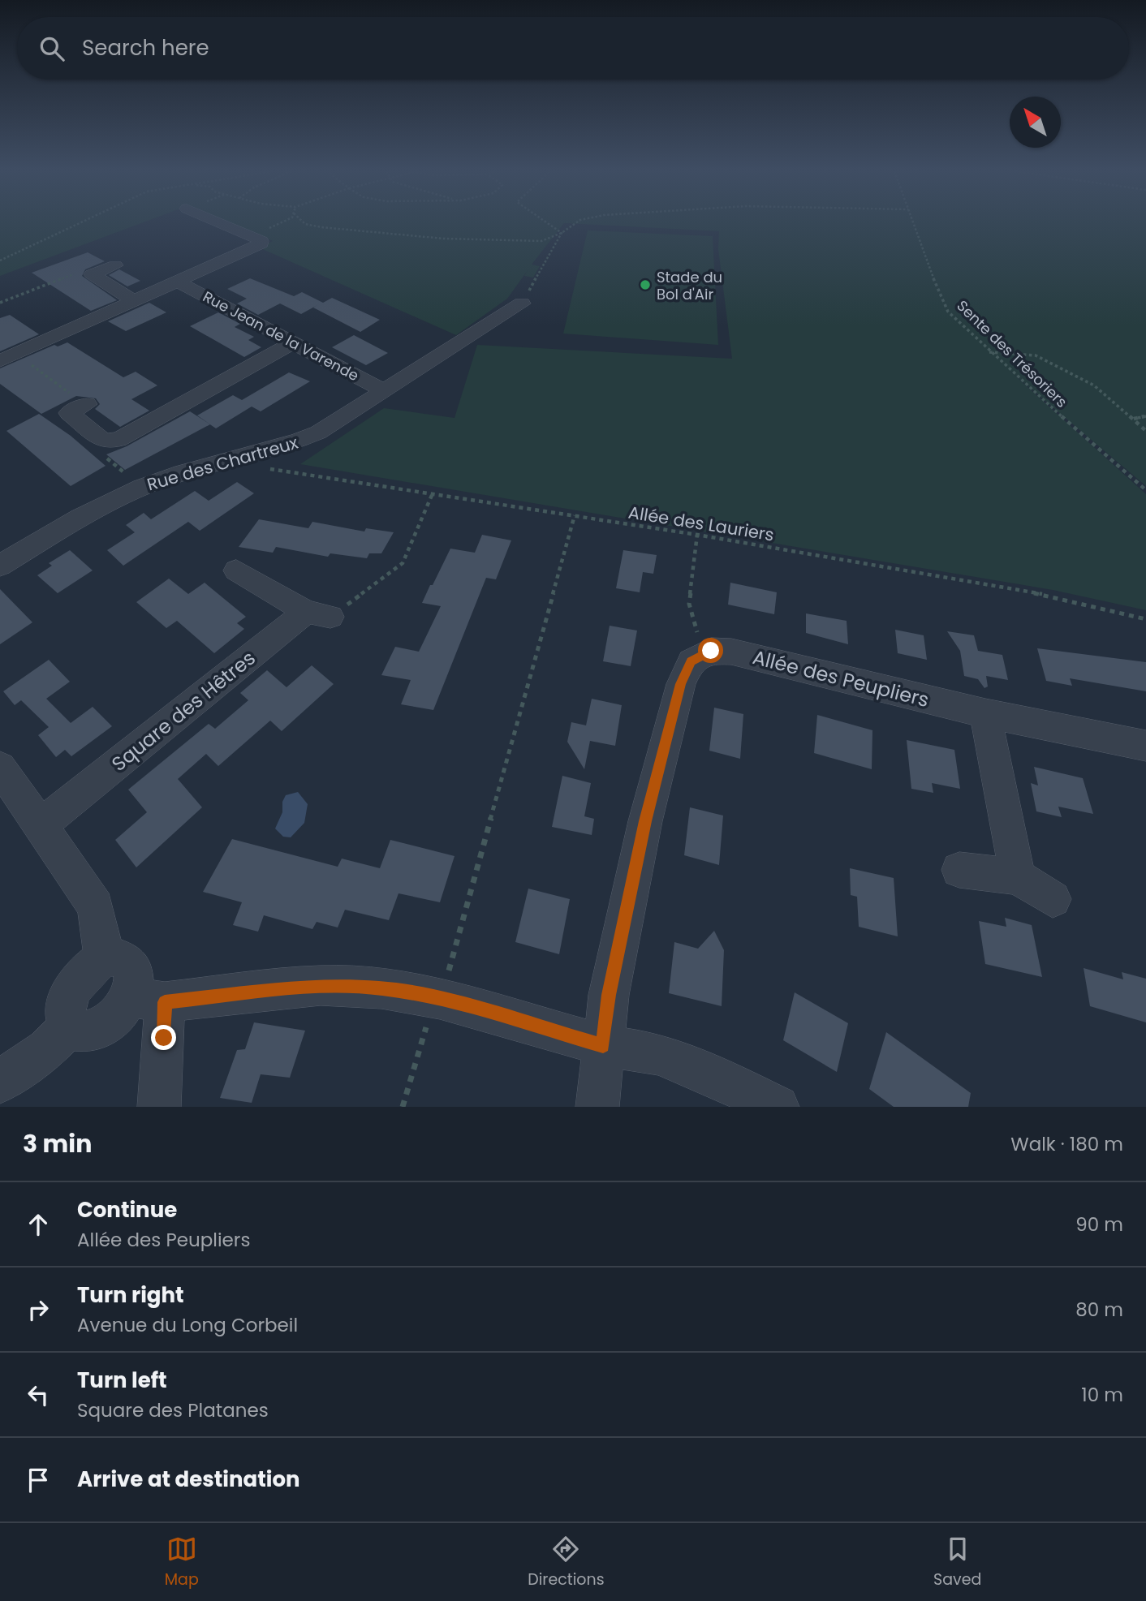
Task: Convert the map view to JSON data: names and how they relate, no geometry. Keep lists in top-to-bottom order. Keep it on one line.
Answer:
{"streets":{"street":["Rue Jean de la Varende","Rue des Chartreux","Allée des Peupliers","Square des Hêtres"],"path":["Sente des Trésoriers","Allée des Lauriers"]},"crossings":[["Rue Jean de la Varende","Rue des Chartreux"]],"places":["Stade du Bol d'Air"],"north":"top left","page":{"search":"Search here","heading":["3 min","Walk · 180 m"],"list":[["Continue","Allée des Peupliers","90 m"],["Turn right","Avenue du Long Corbeil","80 m"],["Turn left","Square des Platanes","10 m"],"Arrive at destination"],"nav":["Map","Directions","Saved"]}}
